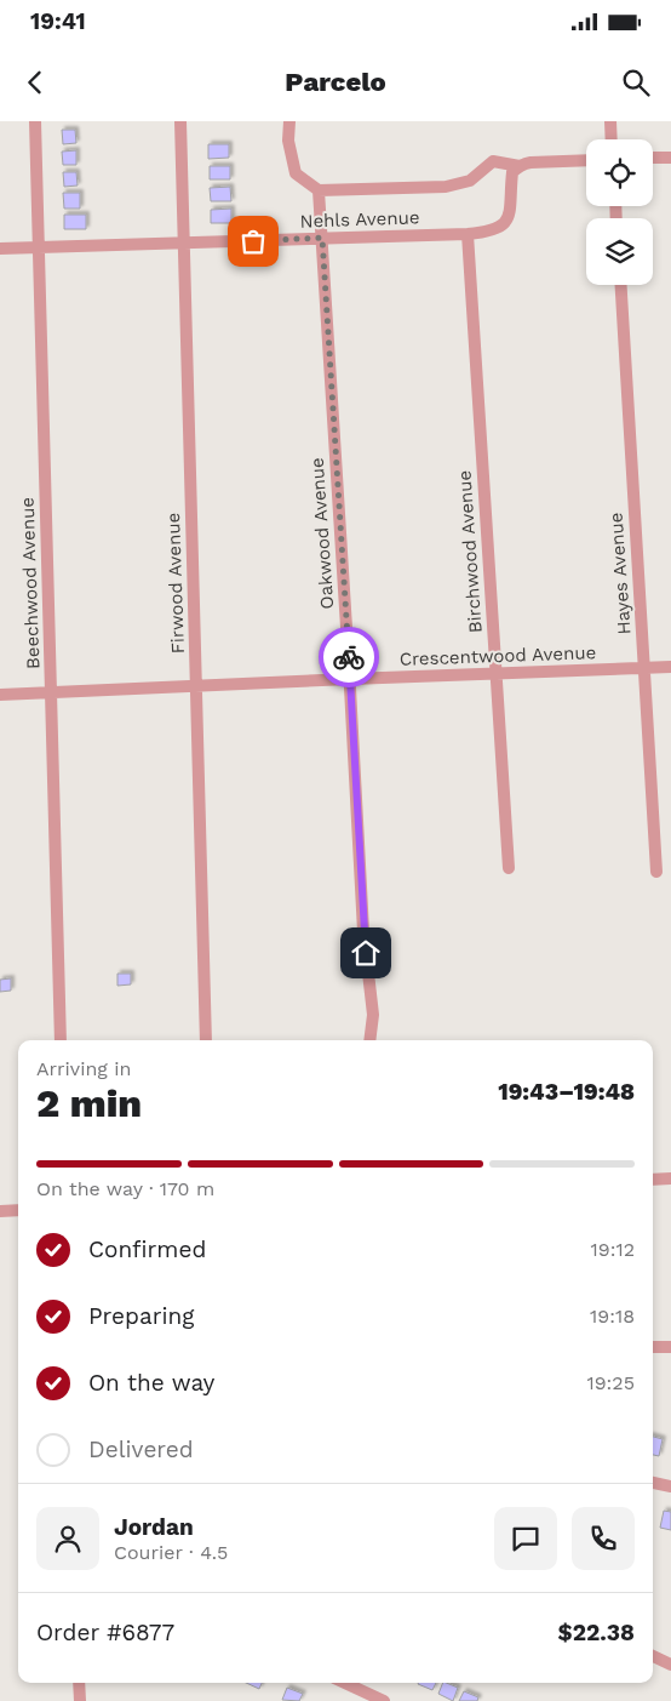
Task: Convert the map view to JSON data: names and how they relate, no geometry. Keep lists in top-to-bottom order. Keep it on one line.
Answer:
{"streets":{"street":["Nehls Avenue","Oakwood Avenue","Birchwood Avenue","Hayes Avenue","Beechwood Avenue","Firwood Avenue","Crescentwood Avenue"]},"crossings":[["Nehls Avenue","Oakwood Avenue"],["Nehls Avenue","Birchwood Avenue"],["Nehls Avenue","Beechwood Avenue"],["Nehls Avenue","Firwood Avenue"],["Oakwood Avenue","Crescentwood Avenue"],["Birchwood Avenue","Crescentwood Avenue"],["Hayes Avenue","Crescentwood Avenue"],["Beechwood Avenue","Crescentwood Avenue"],["Firwood Avenue","Crescentwood Avenue"]],"page":{"status":"19:41","header":"Parcelo","heading":["2 min","Arriving in","19:43–19:48"],"panel":["Jordan","Courier · 4.5","Order #6877","$22.38"],"bar":"On the way · 170 m","list":[["Confirmed","19:12"],["Preparing","19:18"],["On the way","19:25"],"Delivered"]}}
